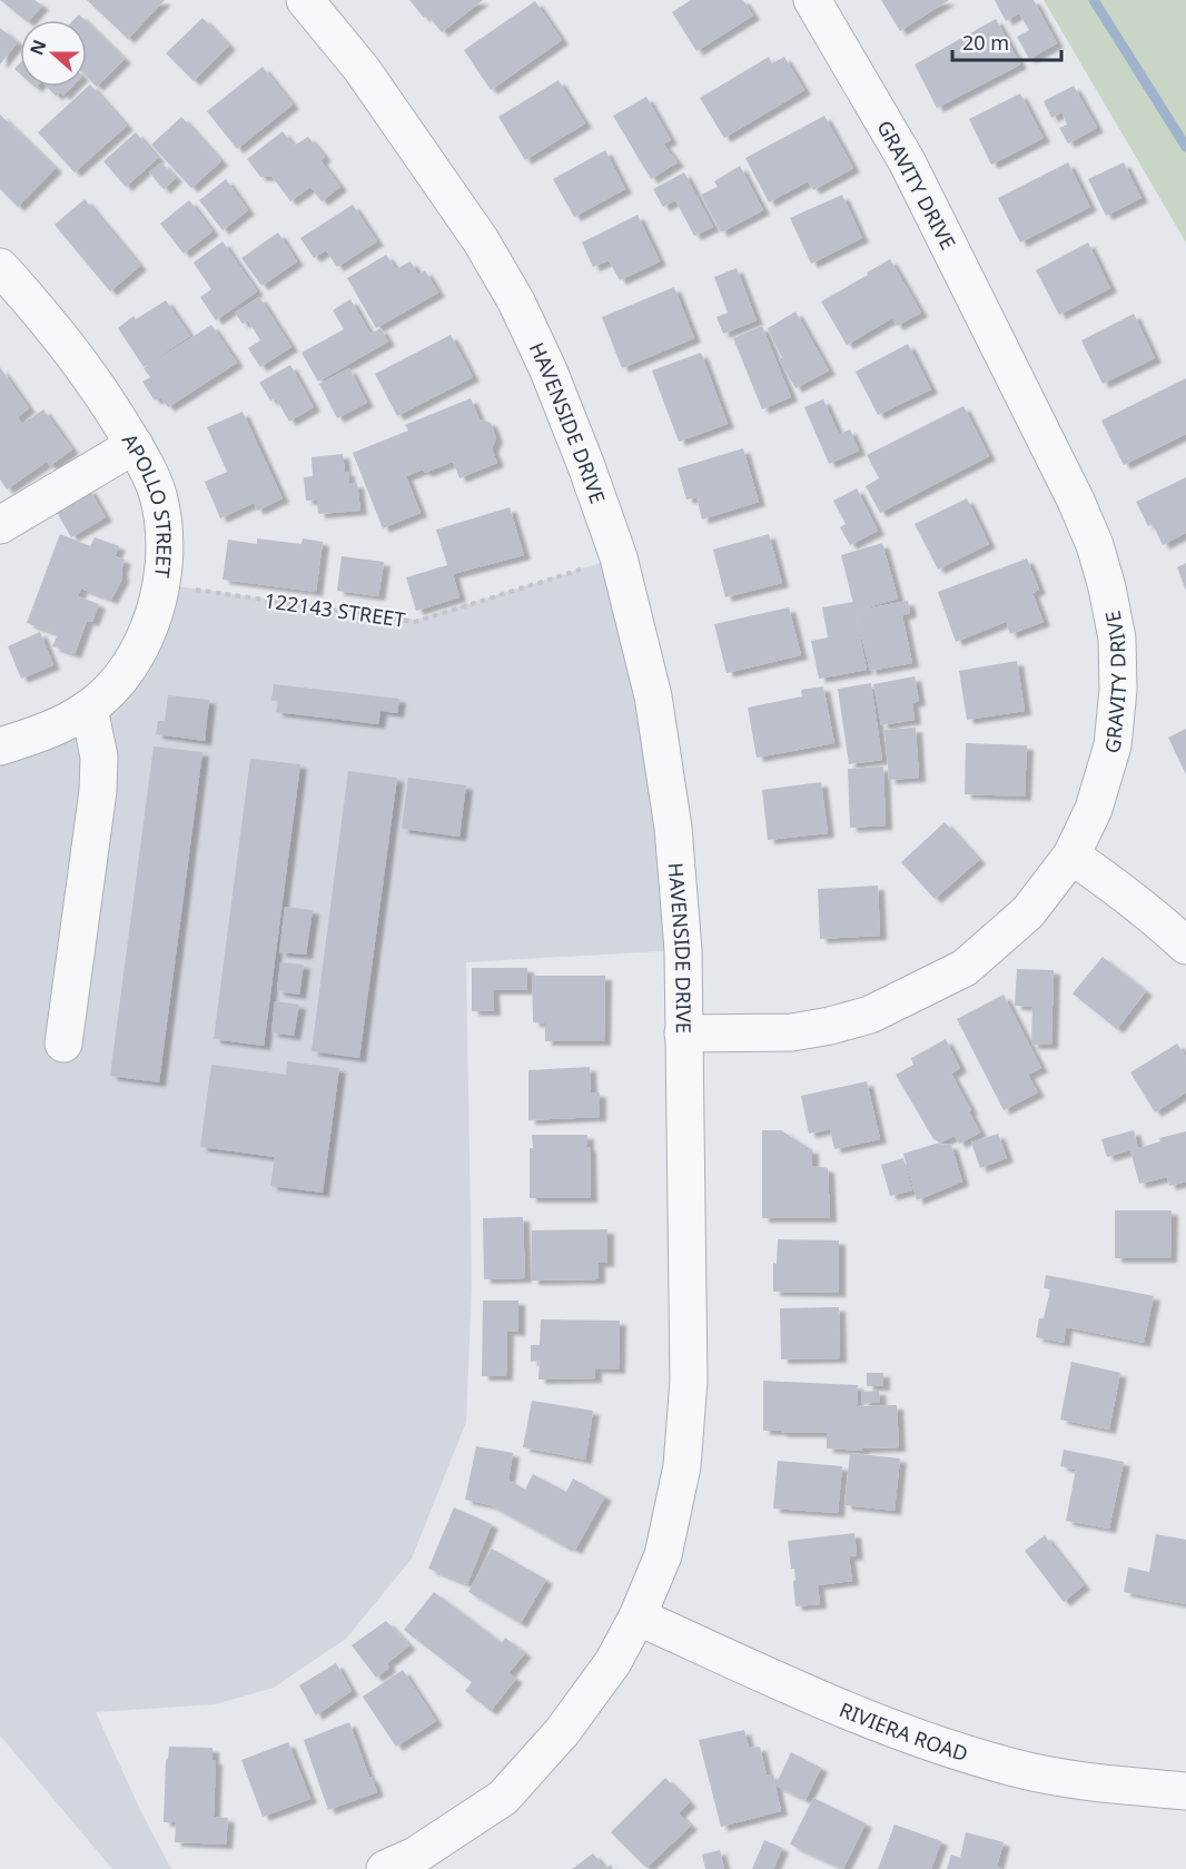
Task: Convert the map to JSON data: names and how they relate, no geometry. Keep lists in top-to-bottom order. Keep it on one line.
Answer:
{"streets":{"street":["GRAVITY DRIVE","HAVENSIDE DRIVE","APOLLO STREET","RIVIERA ROAD"],"path":["122143 STREET"]},"crossings":[["GRAVITY DRIVE","HAVENSIDE DRIVE"],["HAVENSIDE DRIVE","122143 STREET"],["HAVENSIDE DRIVE","RIVIERA ROAD"],["APOLLO STREET","122143 STREET"]],"scale_bar":"20 m","north":"left"}
